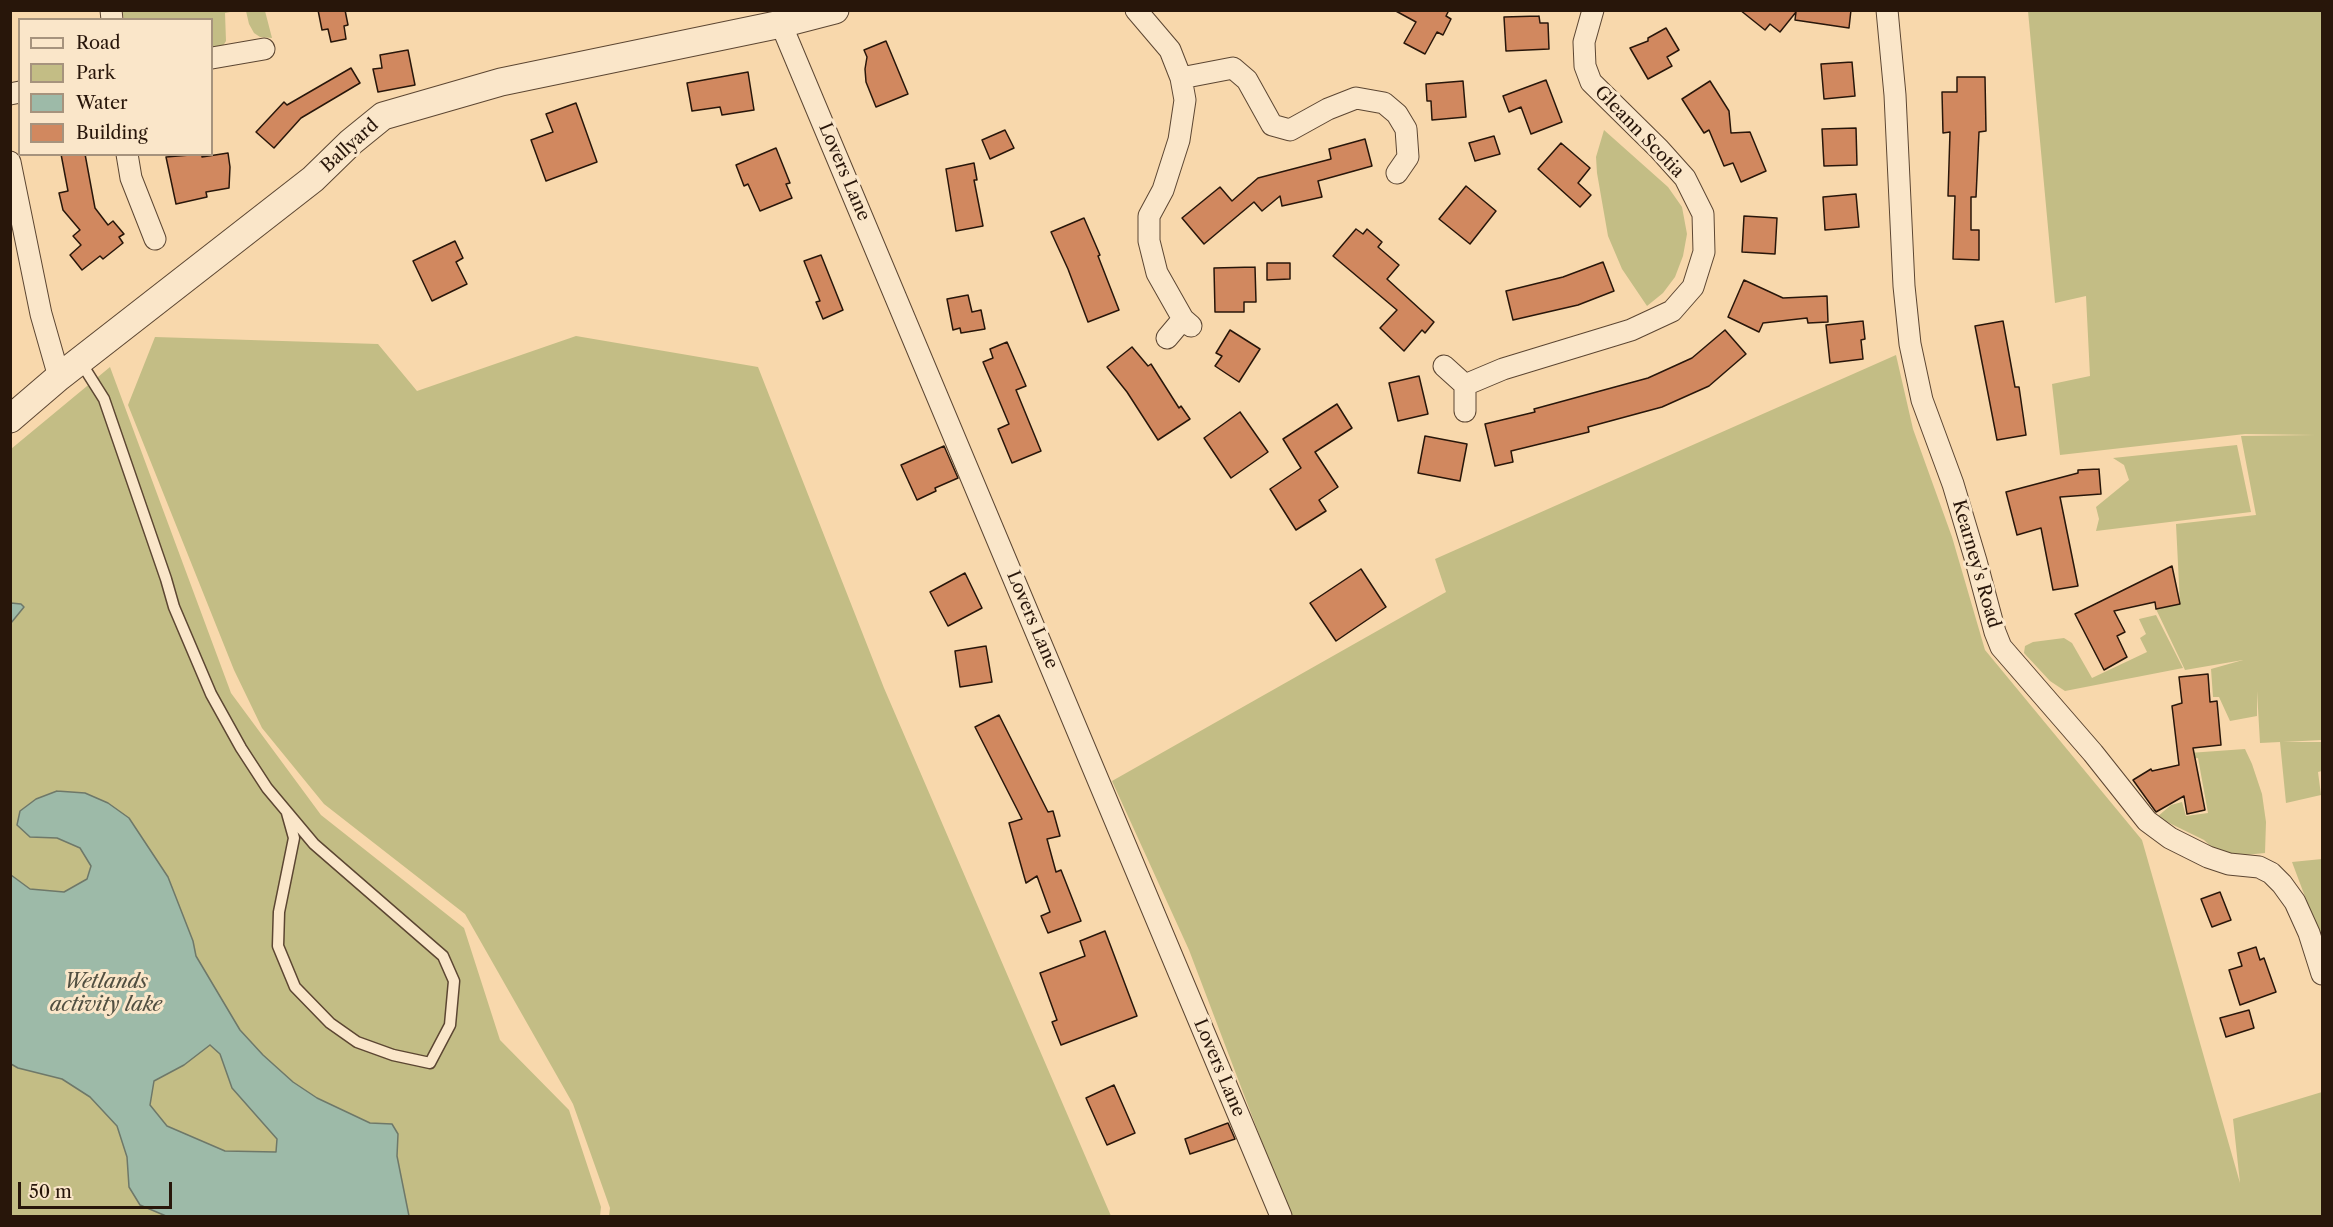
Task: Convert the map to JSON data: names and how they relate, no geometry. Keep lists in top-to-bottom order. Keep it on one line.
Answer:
{"streets":{"street":["Gleann Scotia","Ballyard","Lovers Lane","Kearney's Road"]},"crossings":[["Ballyard","Lovers Lane"]],"water":["Wetlands activity lake"],"legend":["Road","Park","Water","Building"],"scale_bar":"50 m"}
